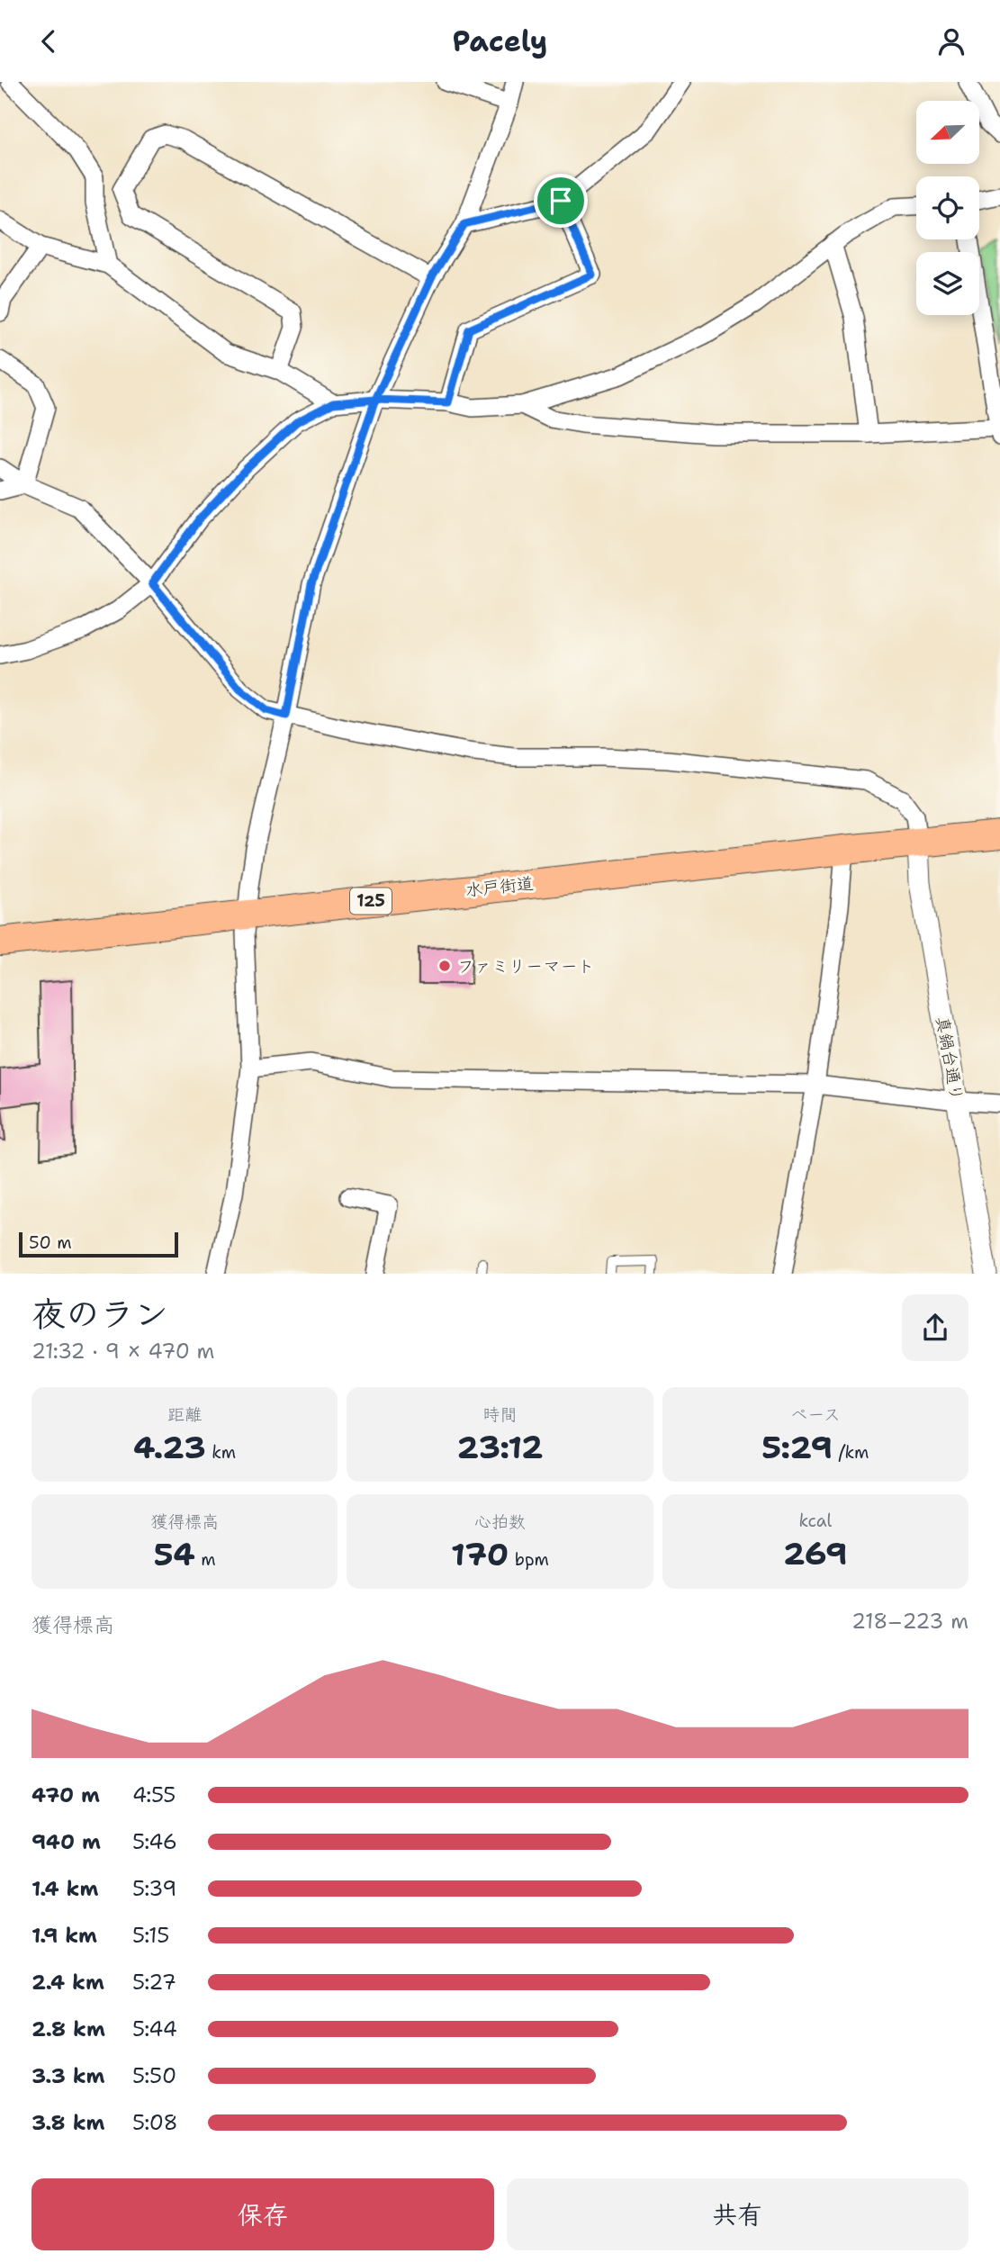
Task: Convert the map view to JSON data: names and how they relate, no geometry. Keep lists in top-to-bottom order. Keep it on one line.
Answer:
{"streets":{"highway":["水戸街道","125"],"street":["真鍋台通り"]},"crossings":[["水戸街道","真鍋台通り"]],"places":["ファミリーマート"],"scale_bar":"50 m","north":"bottom left","page":{"header":"Pacely","scale":"50 m","heading":["夜のラン","21:32 · 9 × 470 m"],"stats":[["距離","4.23 km"],["時間","23:12"],["ペース","5:29 /km"],["獲得標高","54 m"],["心拍数","170 bpm"],["kcal","269"]],"chart":["獲得標高","218–223 m"],"list":[{"name":"470 m","note":"4:55"},{"name":"940 m","note":"5:46"},{"name":"1.4 km","note":"5:39"},{"name":"1.9 km","note":"5:15"},{"name":"2.4 km","note":"5:27"},{"name":"2.8 km","note":"5:44"},{"name":"3.3 km","note":"5:50"},{"name":"3.8 km","note":"5:08"}],"buttons":["保存","共有"]}}
